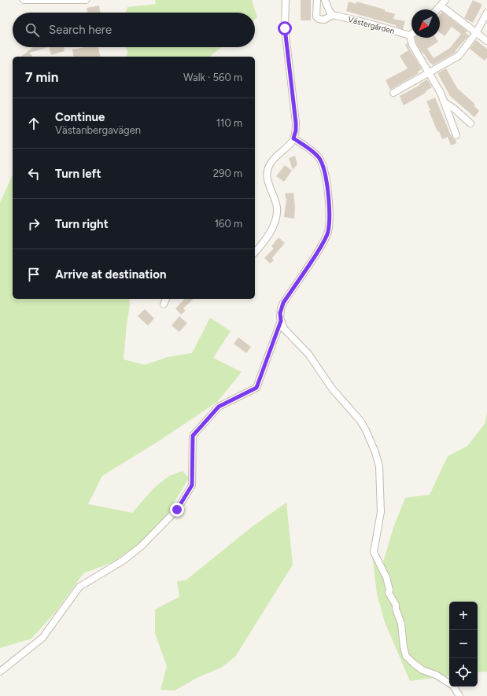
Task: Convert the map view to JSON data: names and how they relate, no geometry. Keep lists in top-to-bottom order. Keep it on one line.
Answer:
{"streets":{"street":["Västergården"]},"north":"bottom left","page":{"search":"Search here","heading":["7 min","Walk · 560 m"],"list":[["Continue","Västanbergavägen","110 m"],["Turn left","290 m"],["Turn right","160 m"],"Arrive at destination"],"map_buttons":["+","−"]}}
